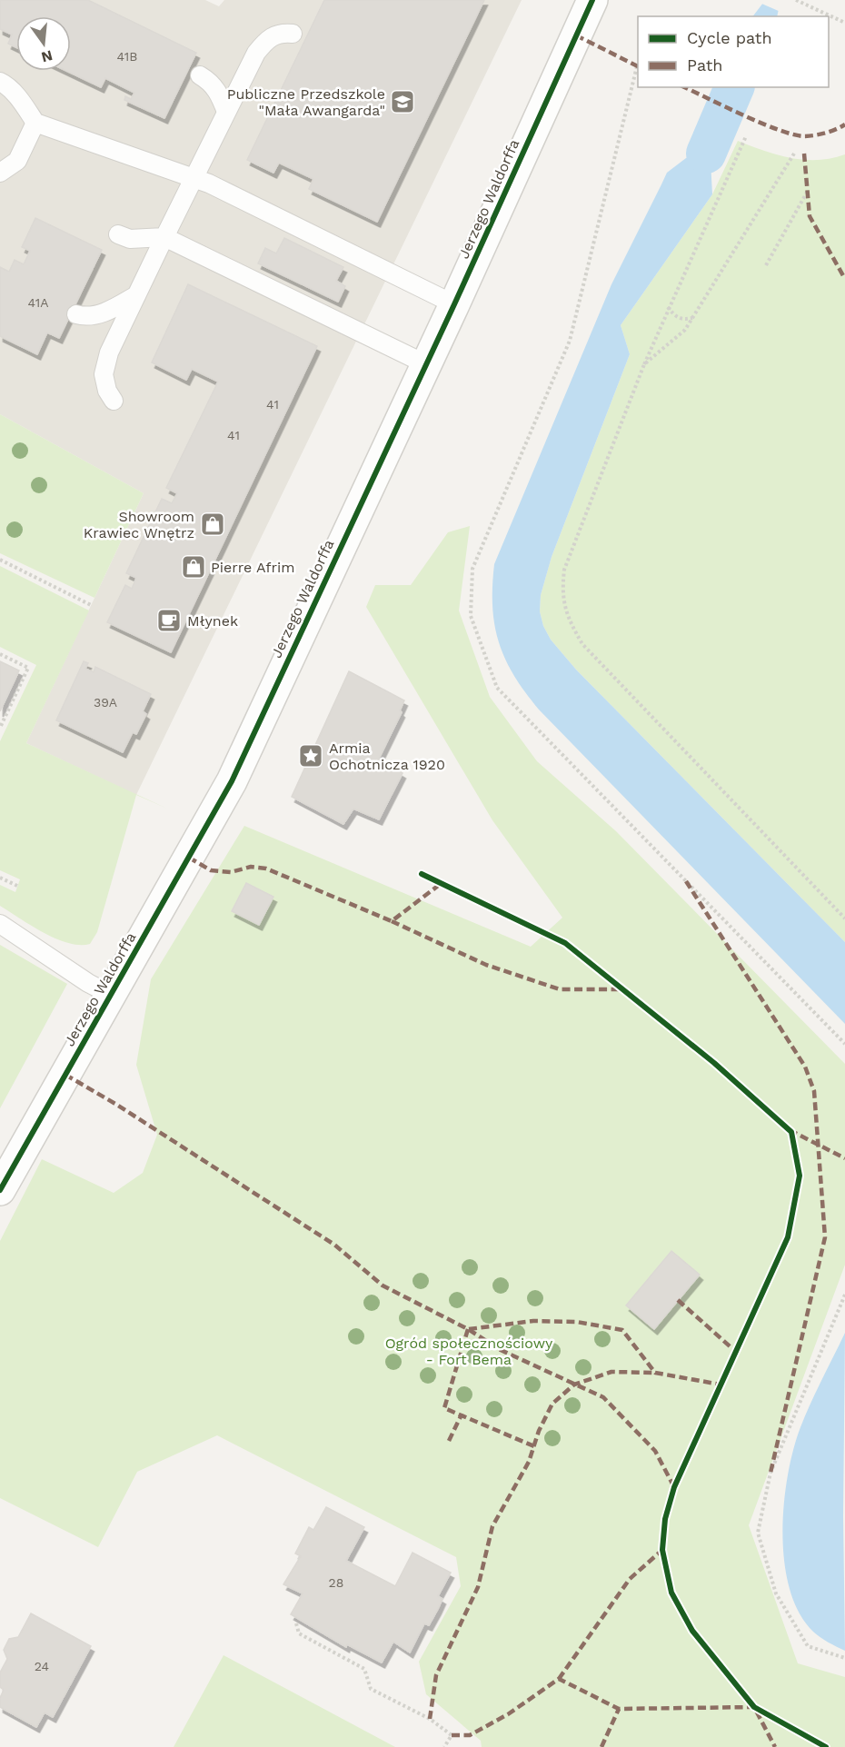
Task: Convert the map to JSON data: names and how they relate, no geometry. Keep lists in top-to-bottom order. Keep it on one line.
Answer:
{"streets":{"street":["Jerzego Waldorffa"]},"parks":["Ogród społecznościowy - Fort Bema"],"places":{"school or university":["Publiczne Przedszkole \"Mała Awangarda\""],"shop":["Showroom Krawiec Wnętrz","Pierre Afrim"],"cafe":["Młynek"],"place":["Armia Ochotnicza 1920"]},"house_numbers":["41B","41A","41","41","39A","28","24"],"legend":["Cycle path","Path"],"north":"bottom"}
